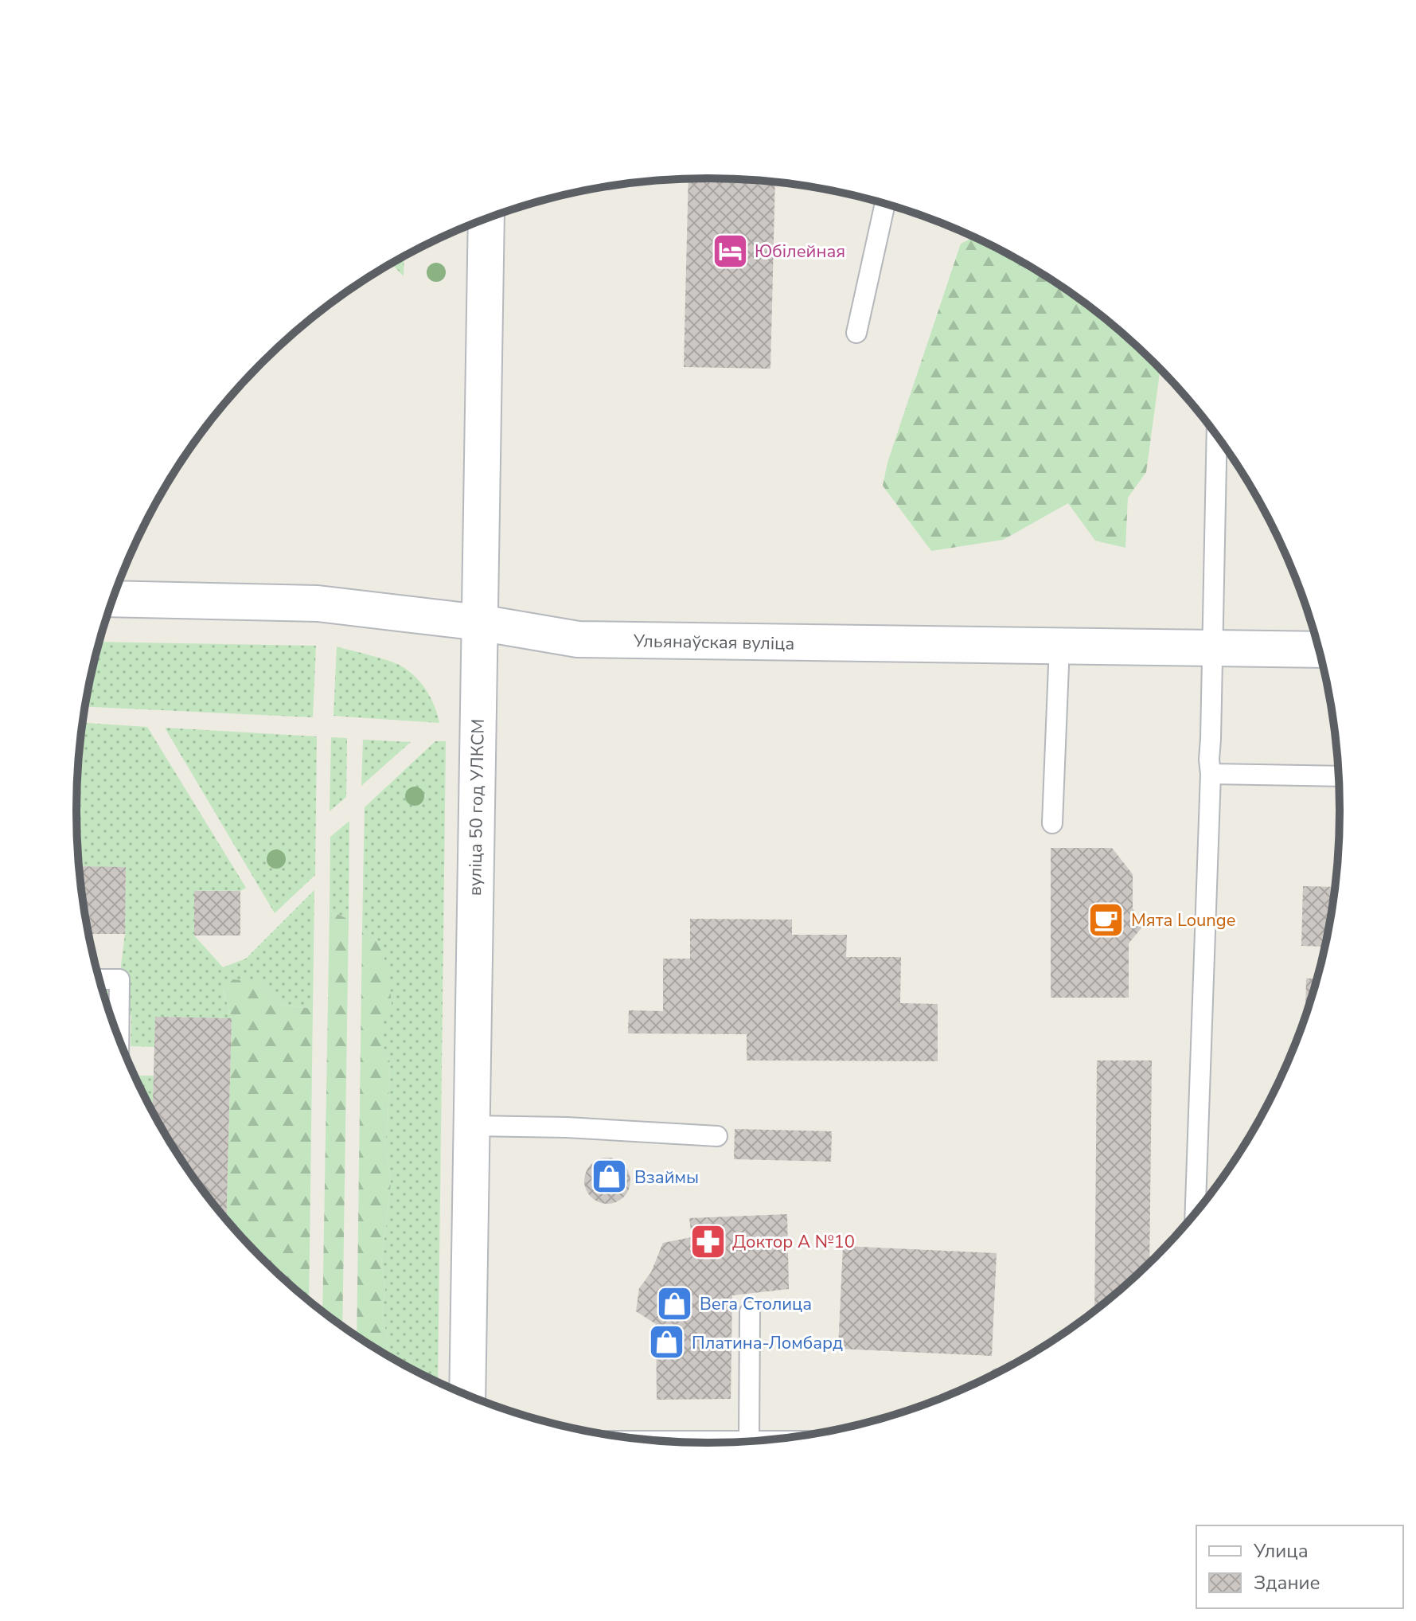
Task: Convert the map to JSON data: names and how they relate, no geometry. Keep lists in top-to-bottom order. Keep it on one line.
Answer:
{"streets":{"main road":["Ульянаўская вуліца","вуліца 50 год УЛКСМ"]},"crossings":[["Ульянаўская вуліца","вуліца 50 год УЛКСМ"]],"places":{"hotel":["Юбілейная"],"cafe":["Мята Lounge"],"shop":["Взаймы","Вега Столица","Платина-Ломбард"],"pharmacy":["Доктор А №10"]},"legend":["Улица","Здание"]}
